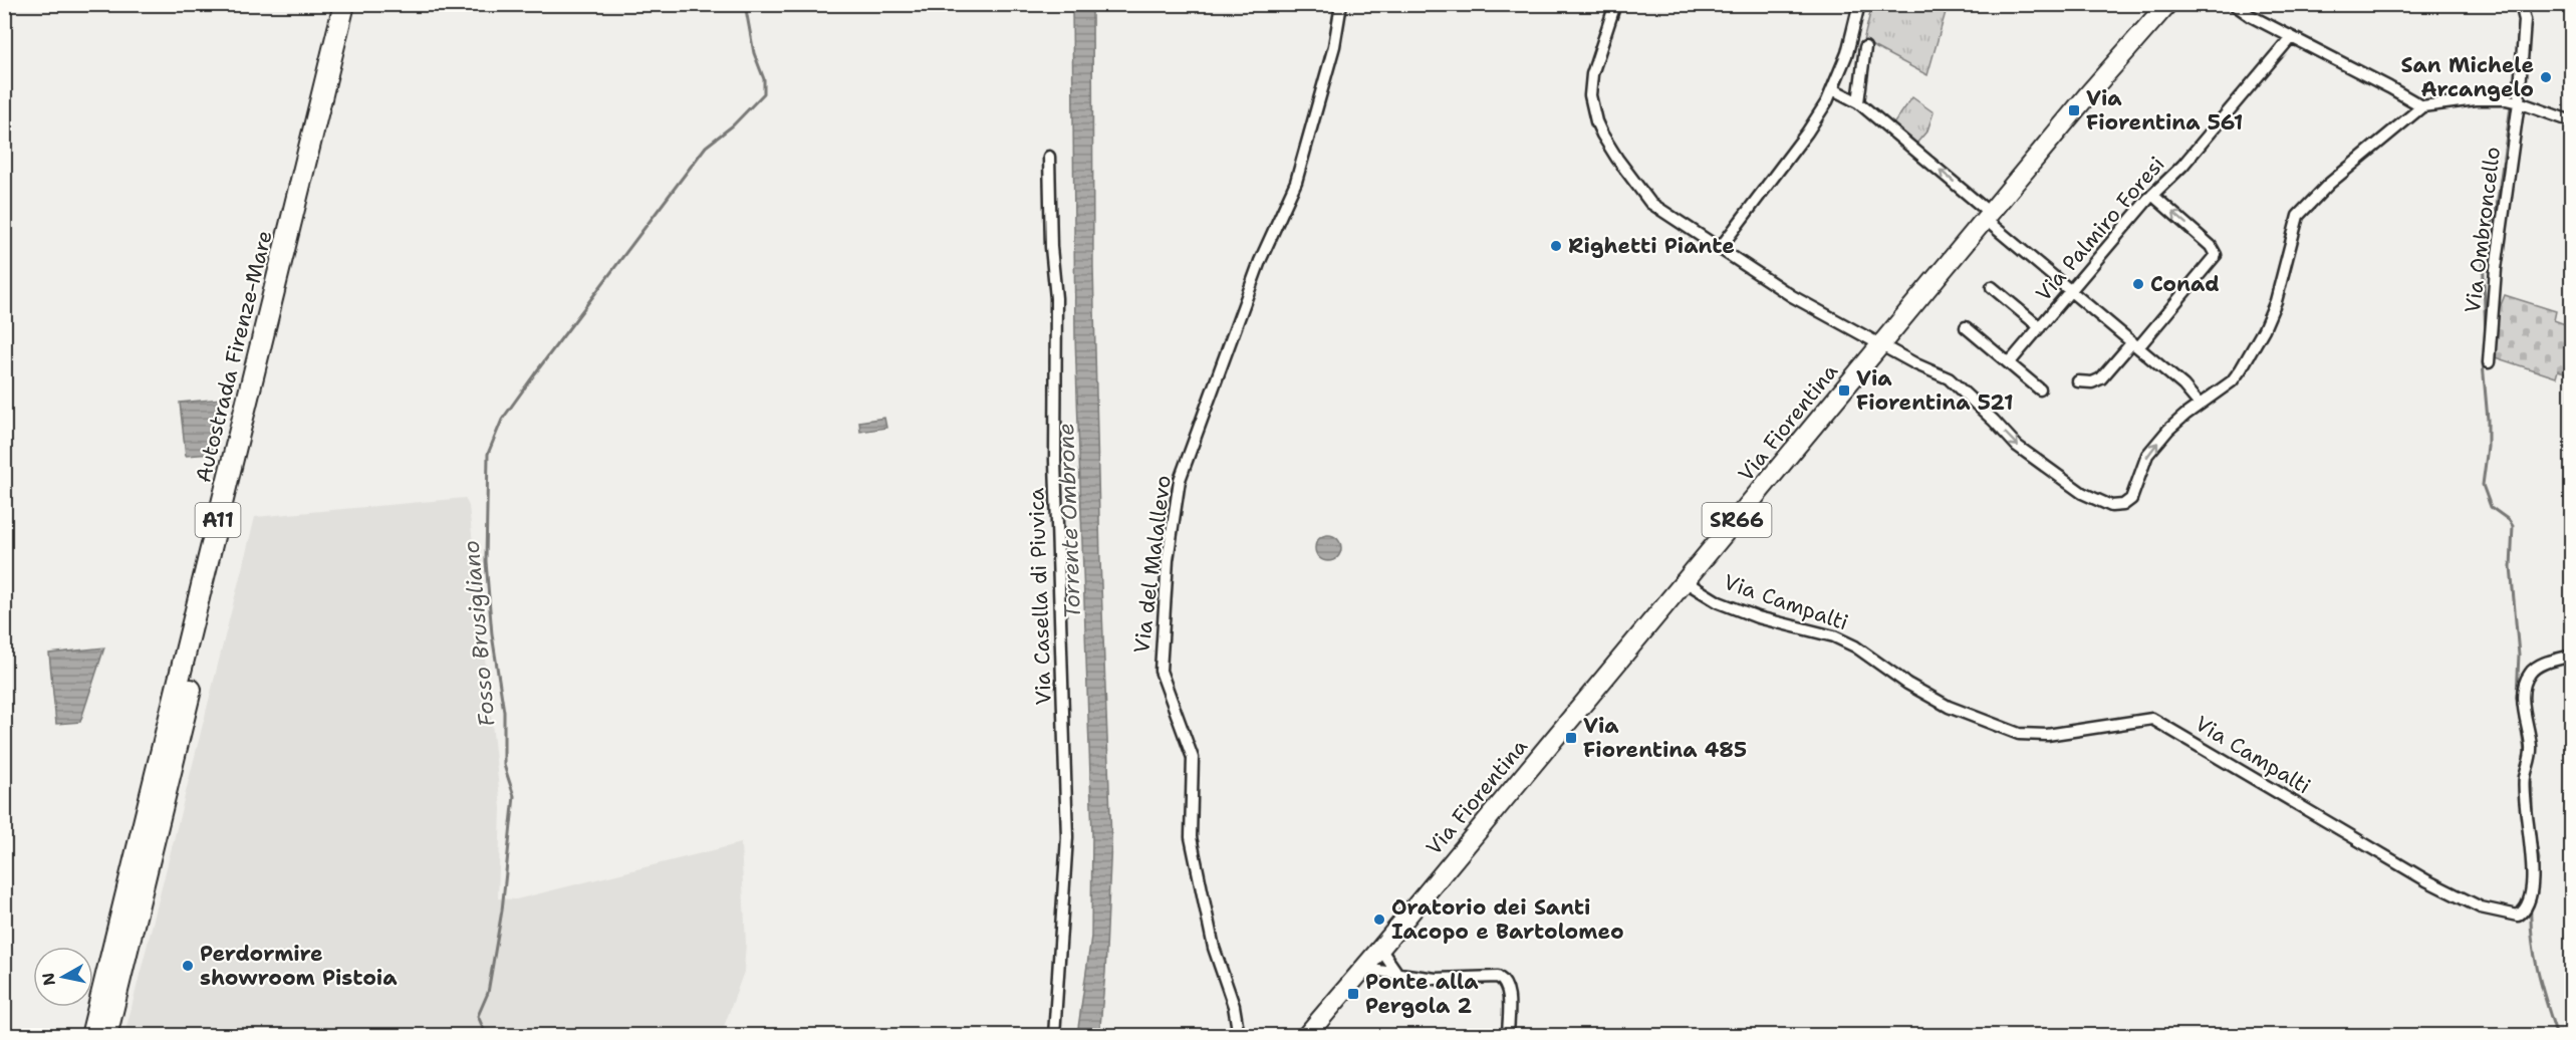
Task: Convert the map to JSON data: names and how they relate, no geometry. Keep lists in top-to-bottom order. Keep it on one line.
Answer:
{"streets":{"highway":["Autostrada Firenze-Mare","A11"],"main road":["Via Fiorentina","SR66"],"street":["Via Palmiro Foresi","Via Ombroncello","Via del Malallevo","Via Casella di Piuvica","Via Campalti"]},"crossings":[["Via Fiorentina","Via Campalti"]],"water":["Torrente Ombrone","Fosso Brusigliano"],"places":{"other":["San Michele Arcangelo","Righetti Piante","Conad","Oratorio dei Santi Iacopo e Bartolomeo","Perdormire showroom Pistoia"],"transit":["Via Fiorentina 561","Via Fiorentina 521","Via Fiorentina 485","Ponte alla Pergola 2"]},"north":"left"}
